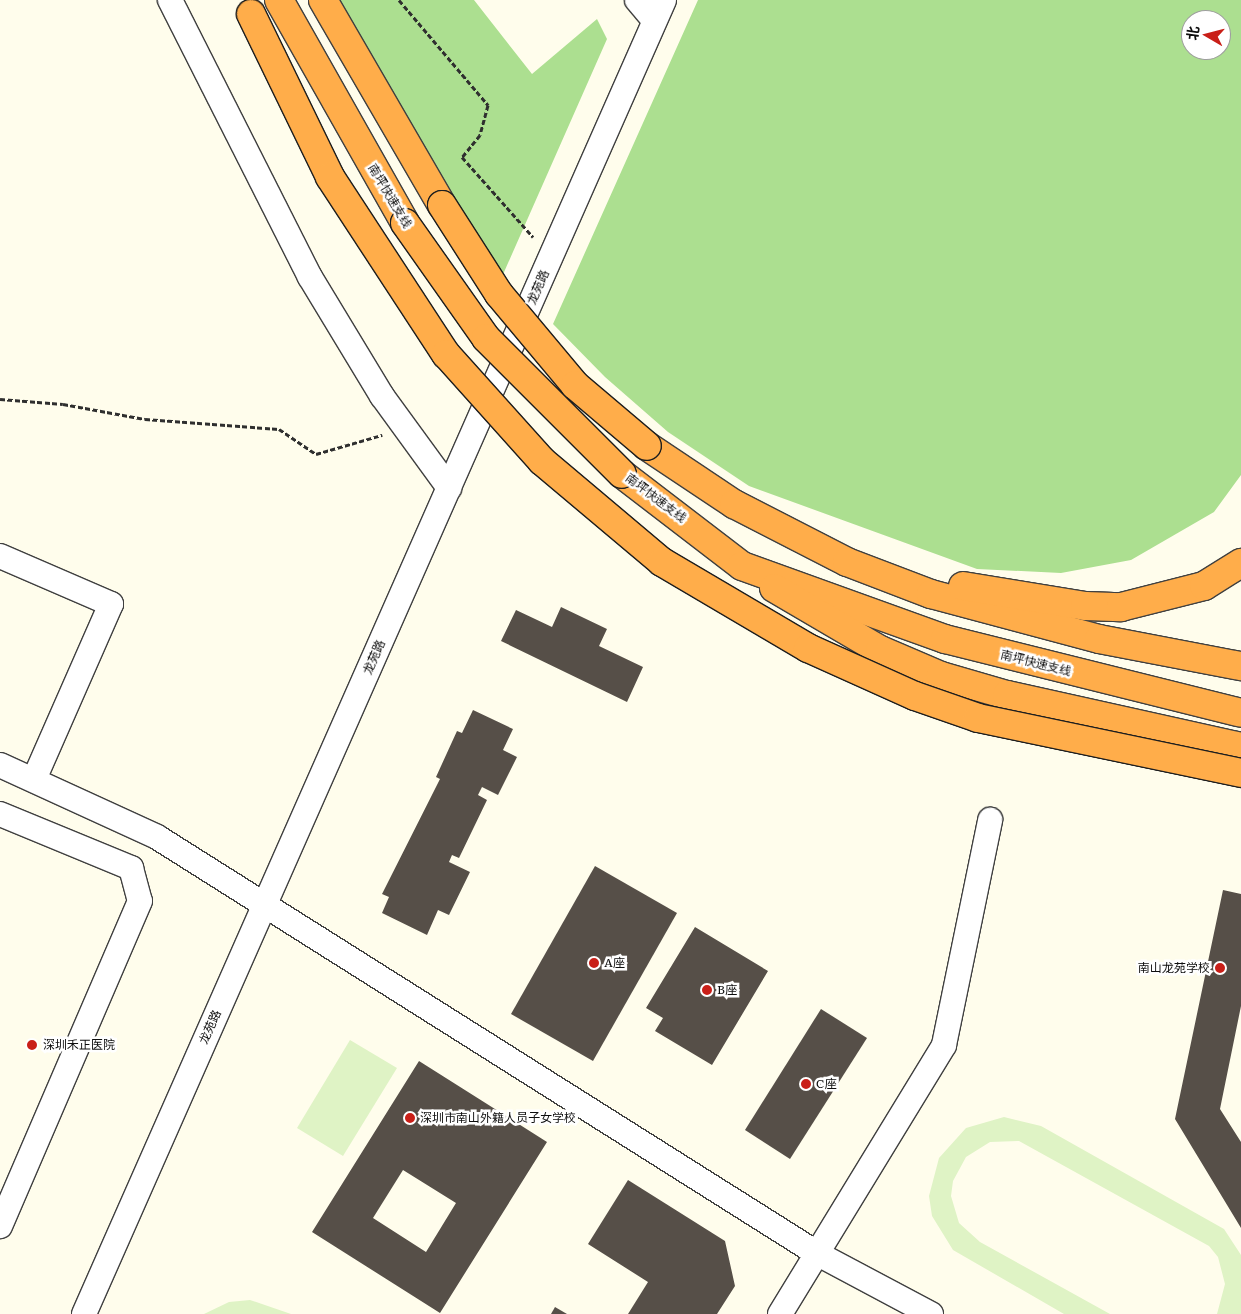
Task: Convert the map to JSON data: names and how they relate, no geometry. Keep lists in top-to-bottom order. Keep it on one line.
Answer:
{"streets":{"highway":["南坪快速支线"],"street":["龙苑路"]},"places":["A座","南山龙苑学校","B座","深圳禾正医院","C座","深圳市南山外籍人员子女学校"],"north":"left"}
